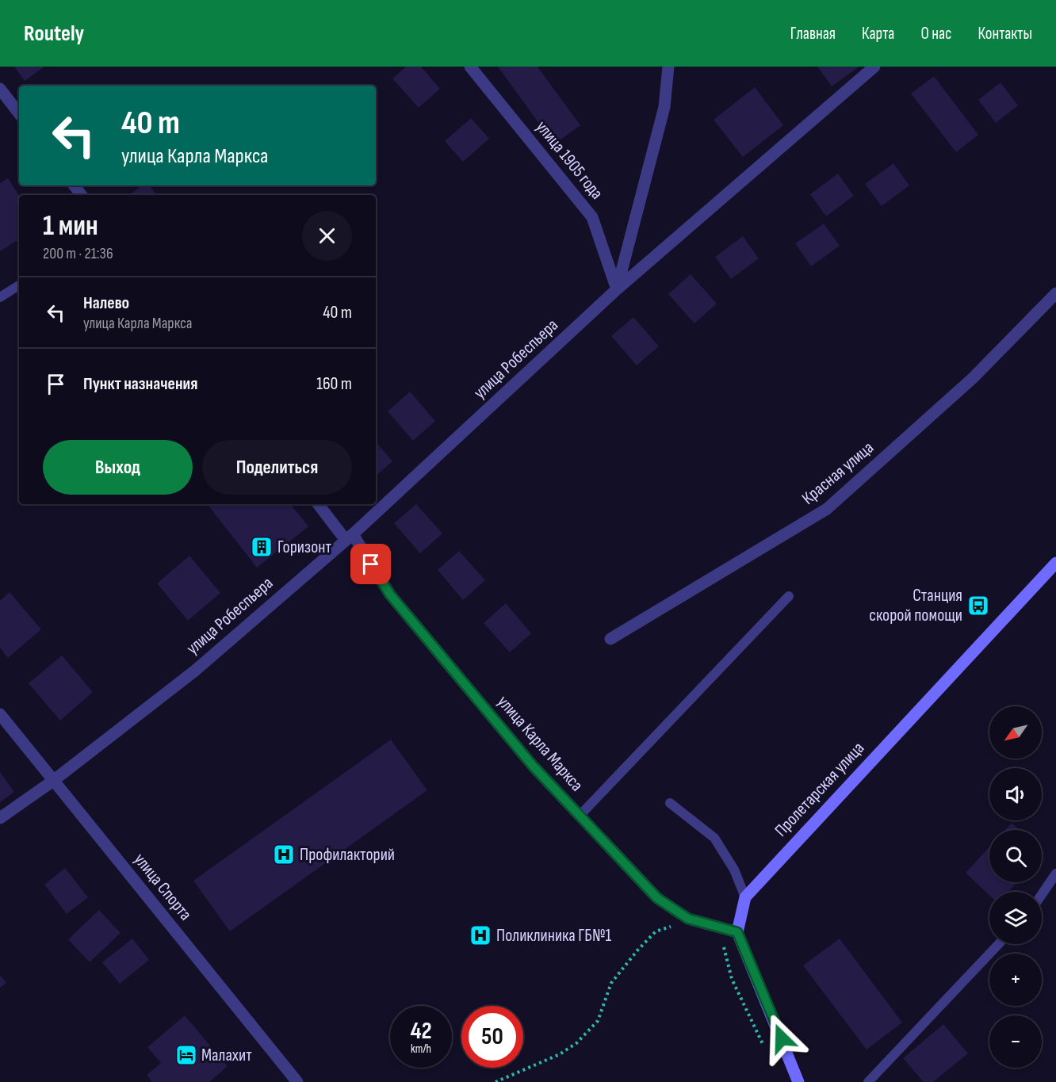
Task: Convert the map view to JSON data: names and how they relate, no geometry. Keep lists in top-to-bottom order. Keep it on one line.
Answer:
{"streets":{"main road":["Пролетарская улица"],"street":["улица 1905 года","улица Робеспьера","Красная улица","улица Карла Маркса","улица Спорта"]},"crossings":[["улица 1905 года","улица Робеспьера"],["улица Робеспьера","улица Карла Маркса"],["улица Робеспьера","улица Спорта"]],"places":{"building":["Горизонт"],"bus stop":["Станция скорой помощи"],"hospital":["Профилакторий","Поликлиника ГБ№1"],"hotel":["Малахит"]},"north":"bottom left","page":{"header":"Routely","nav":["Главная","Карта","О нас","Контакты"],"turn":["40 m","улица Карла Маркса"],"heading":["1 мин","200 m · 21:36"],"list":[{"name":"Налево","note":"улица Карла Маркса","value":"40 m"},{"name":"Пункт назначения","value":"160 m"}],"buttons":["Выход","Поделиться"],"map_buttons":["+","−"],"speed":"42 km/h","limit":"50"}}
